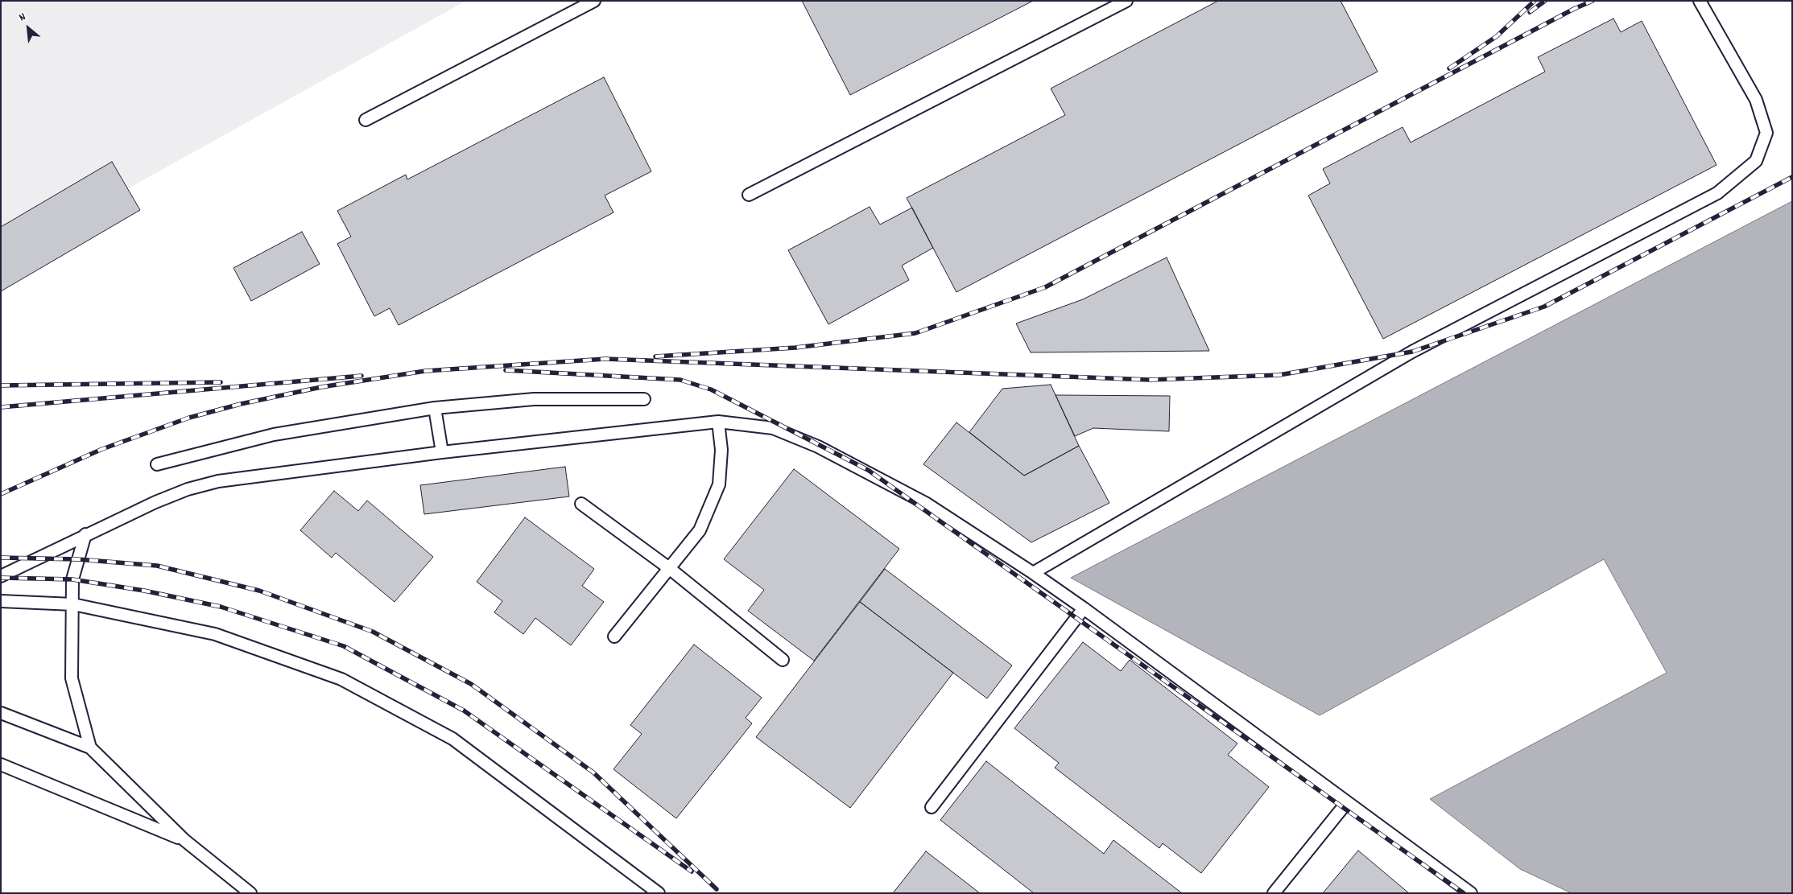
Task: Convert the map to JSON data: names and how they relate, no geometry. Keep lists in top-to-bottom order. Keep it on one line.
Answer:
{"north":"top left"}
